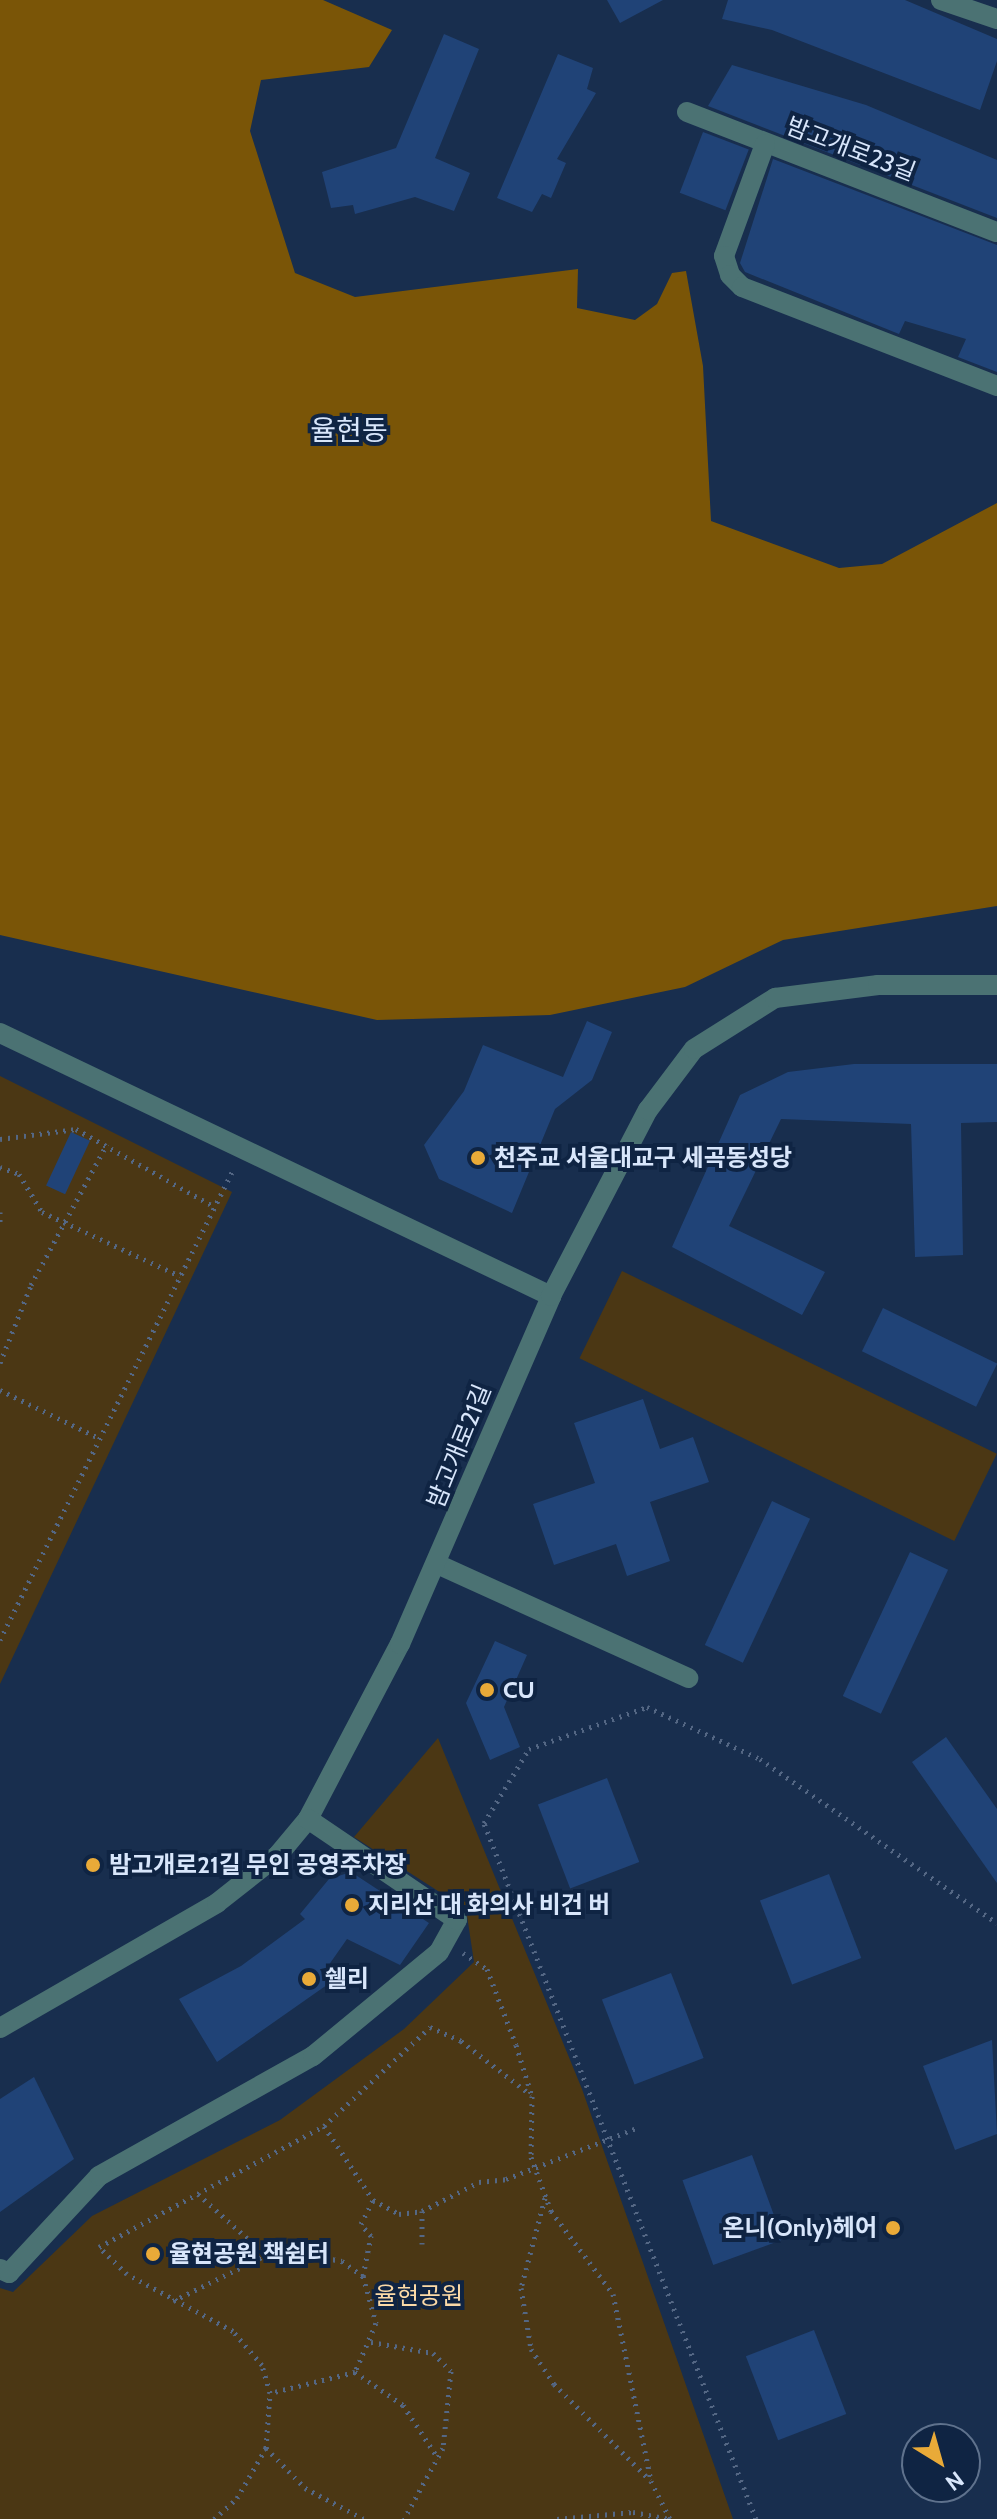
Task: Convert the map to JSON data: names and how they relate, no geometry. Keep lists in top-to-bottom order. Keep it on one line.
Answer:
{"streets":{"street":["밤고개로23길","밤고개로21길"]},"districts":["율현동"],"parks":["율현공원"],"places":["천주교 서울대교구 세곡동성당","CU","밤고개로21길 무인 공영주차장","지리산 대 화의사 비건 버","쉘리","온니(Only)헤어","율현공원 책쉼터"],"north":"bottom right"}
